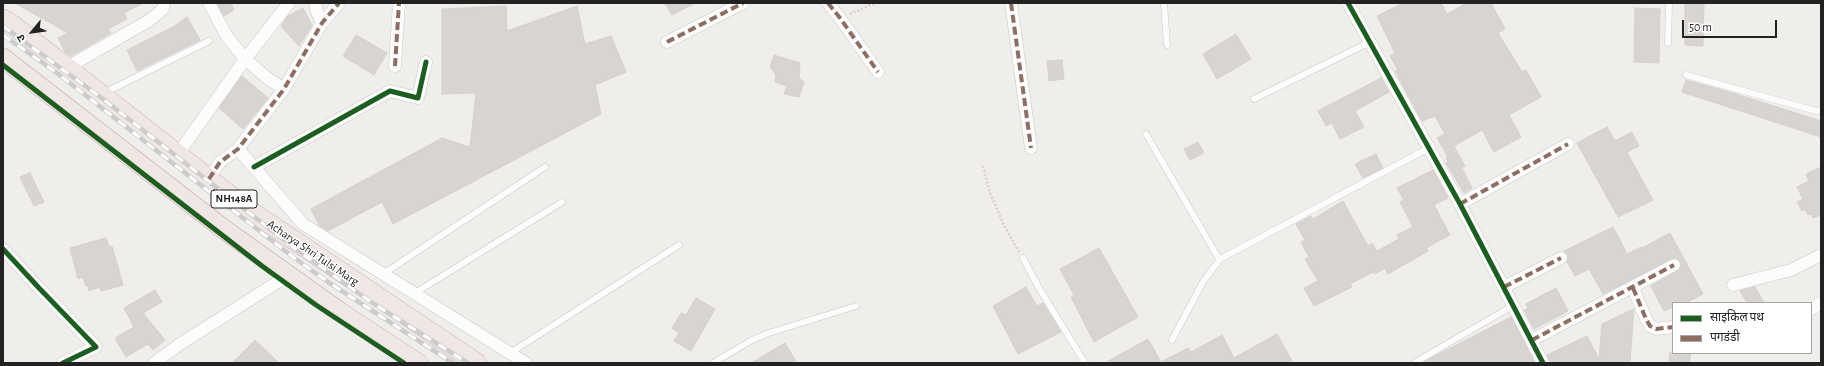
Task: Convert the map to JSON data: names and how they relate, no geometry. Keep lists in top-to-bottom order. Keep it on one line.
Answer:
{"streets":{"highway":["NH148A","Acharya Shri Tulsi Marg"]},"legend":["साइकिल पथ","पगडंडी"],"scale_bar":"50 m","north":"bottom left"}
